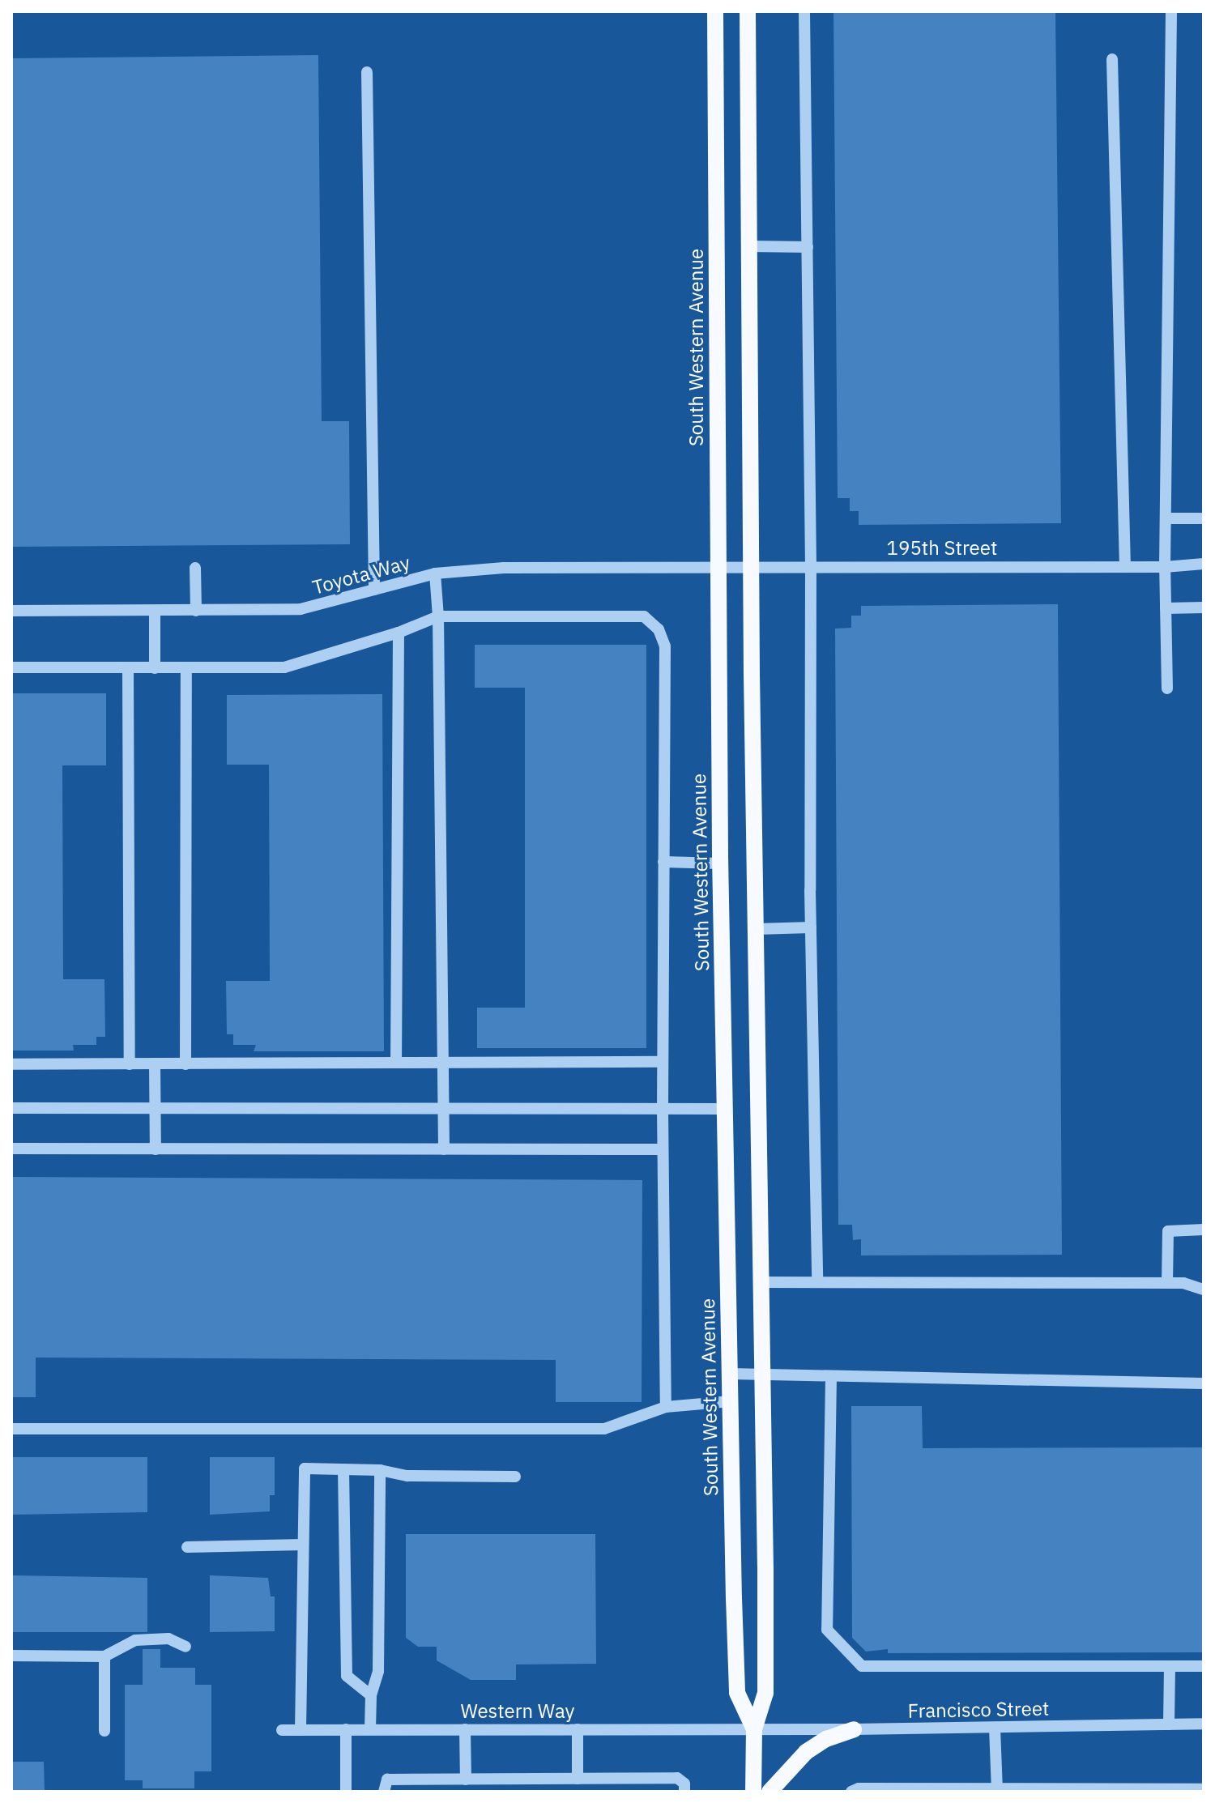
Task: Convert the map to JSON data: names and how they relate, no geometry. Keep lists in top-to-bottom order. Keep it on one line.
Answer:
{"streets":{"main road":["South Western Avenue"],"street":["195th Street","Toyota Way","Francisco Street","Western Way"]},"crossings":[["South Western Avenue","195th Street"],["South Western Avenue","Toyota Way"],["South Western Avenue","Francisco Street"],["South Western Avenue","Western Way"],["195th Street","Toyota Way"],["Francisco Street","Western Way"]]}
